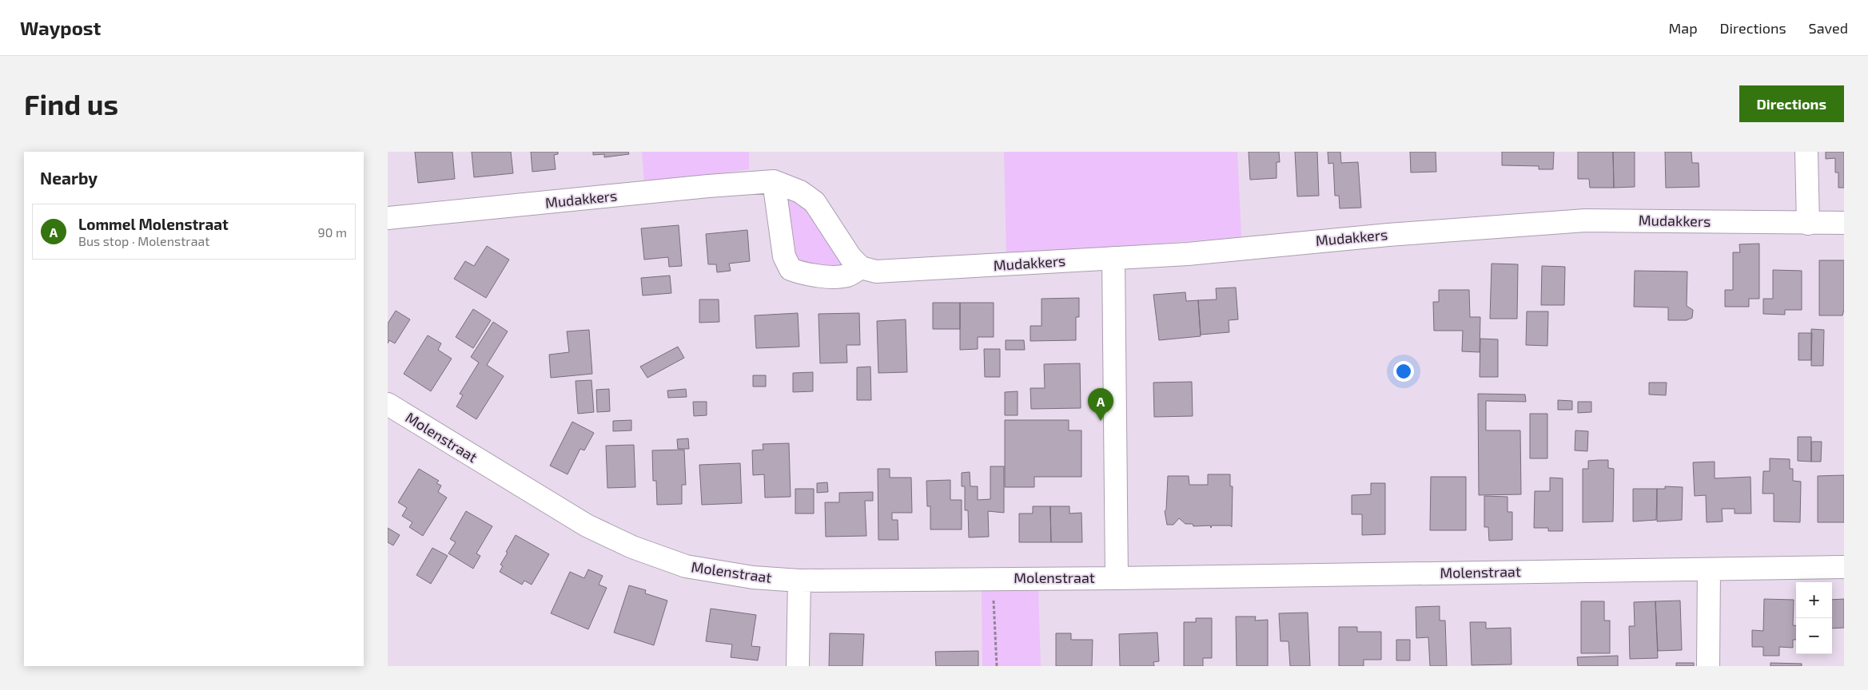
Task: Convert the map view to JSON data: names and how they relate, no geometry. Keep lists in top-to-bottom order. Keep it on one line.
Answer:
{"streets":{"street":["Mudakkers","Molenstraat"]},"page":{"header":"Waypost","nav":["Map","Directions","Saved"],"buttons":"Directions","title":"Find us","heading":"Nearby","list":[{"mark":"A","name":"Lommel Molenstraat","note":"Bus stop · Molenstraat","value":"90 m"}],"pins":"A","map_buttons":["+","−"]}}
